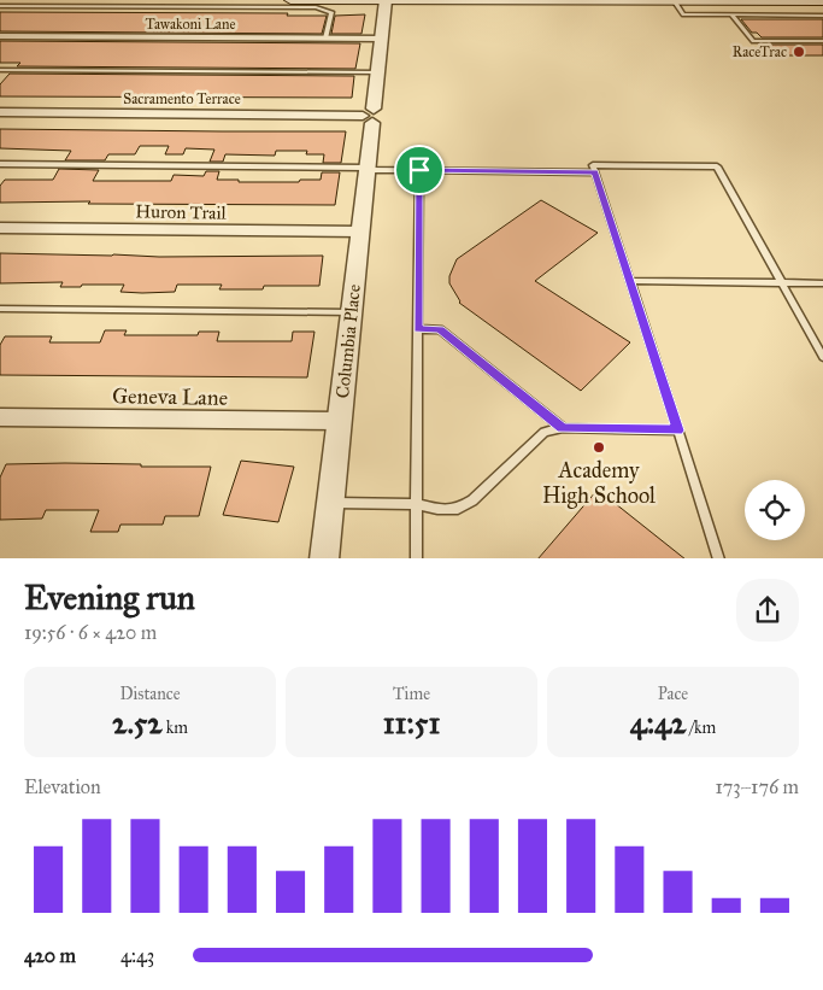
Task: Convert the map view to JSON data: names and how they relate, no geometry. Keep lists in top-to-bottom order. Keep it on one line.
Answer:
{"streets":{"street":["Tawakoni Lane","Sacramento Terrace","Huron Trail","Columbia Place","Geneva Lane"]},"crossings":[["Tawakoni Lane","Columbia Place"],["Sacramento Terrace","Columbia Place"],["Huron Trail","Columbia Place"],["Columbia Place","Geneva Lane"]],"places":["RaceTrac","Academy High School"],"page":{"heading":["Evening run","19:56 · 6 × 420 m"],"stats":[["Distance","2.52 km"],["Time","11:51"],["Pace","4:42 /km"]],"chart":["Elevation","173–176 m"],"list":[{"name":"420 m","note":"4:43"}]}}
